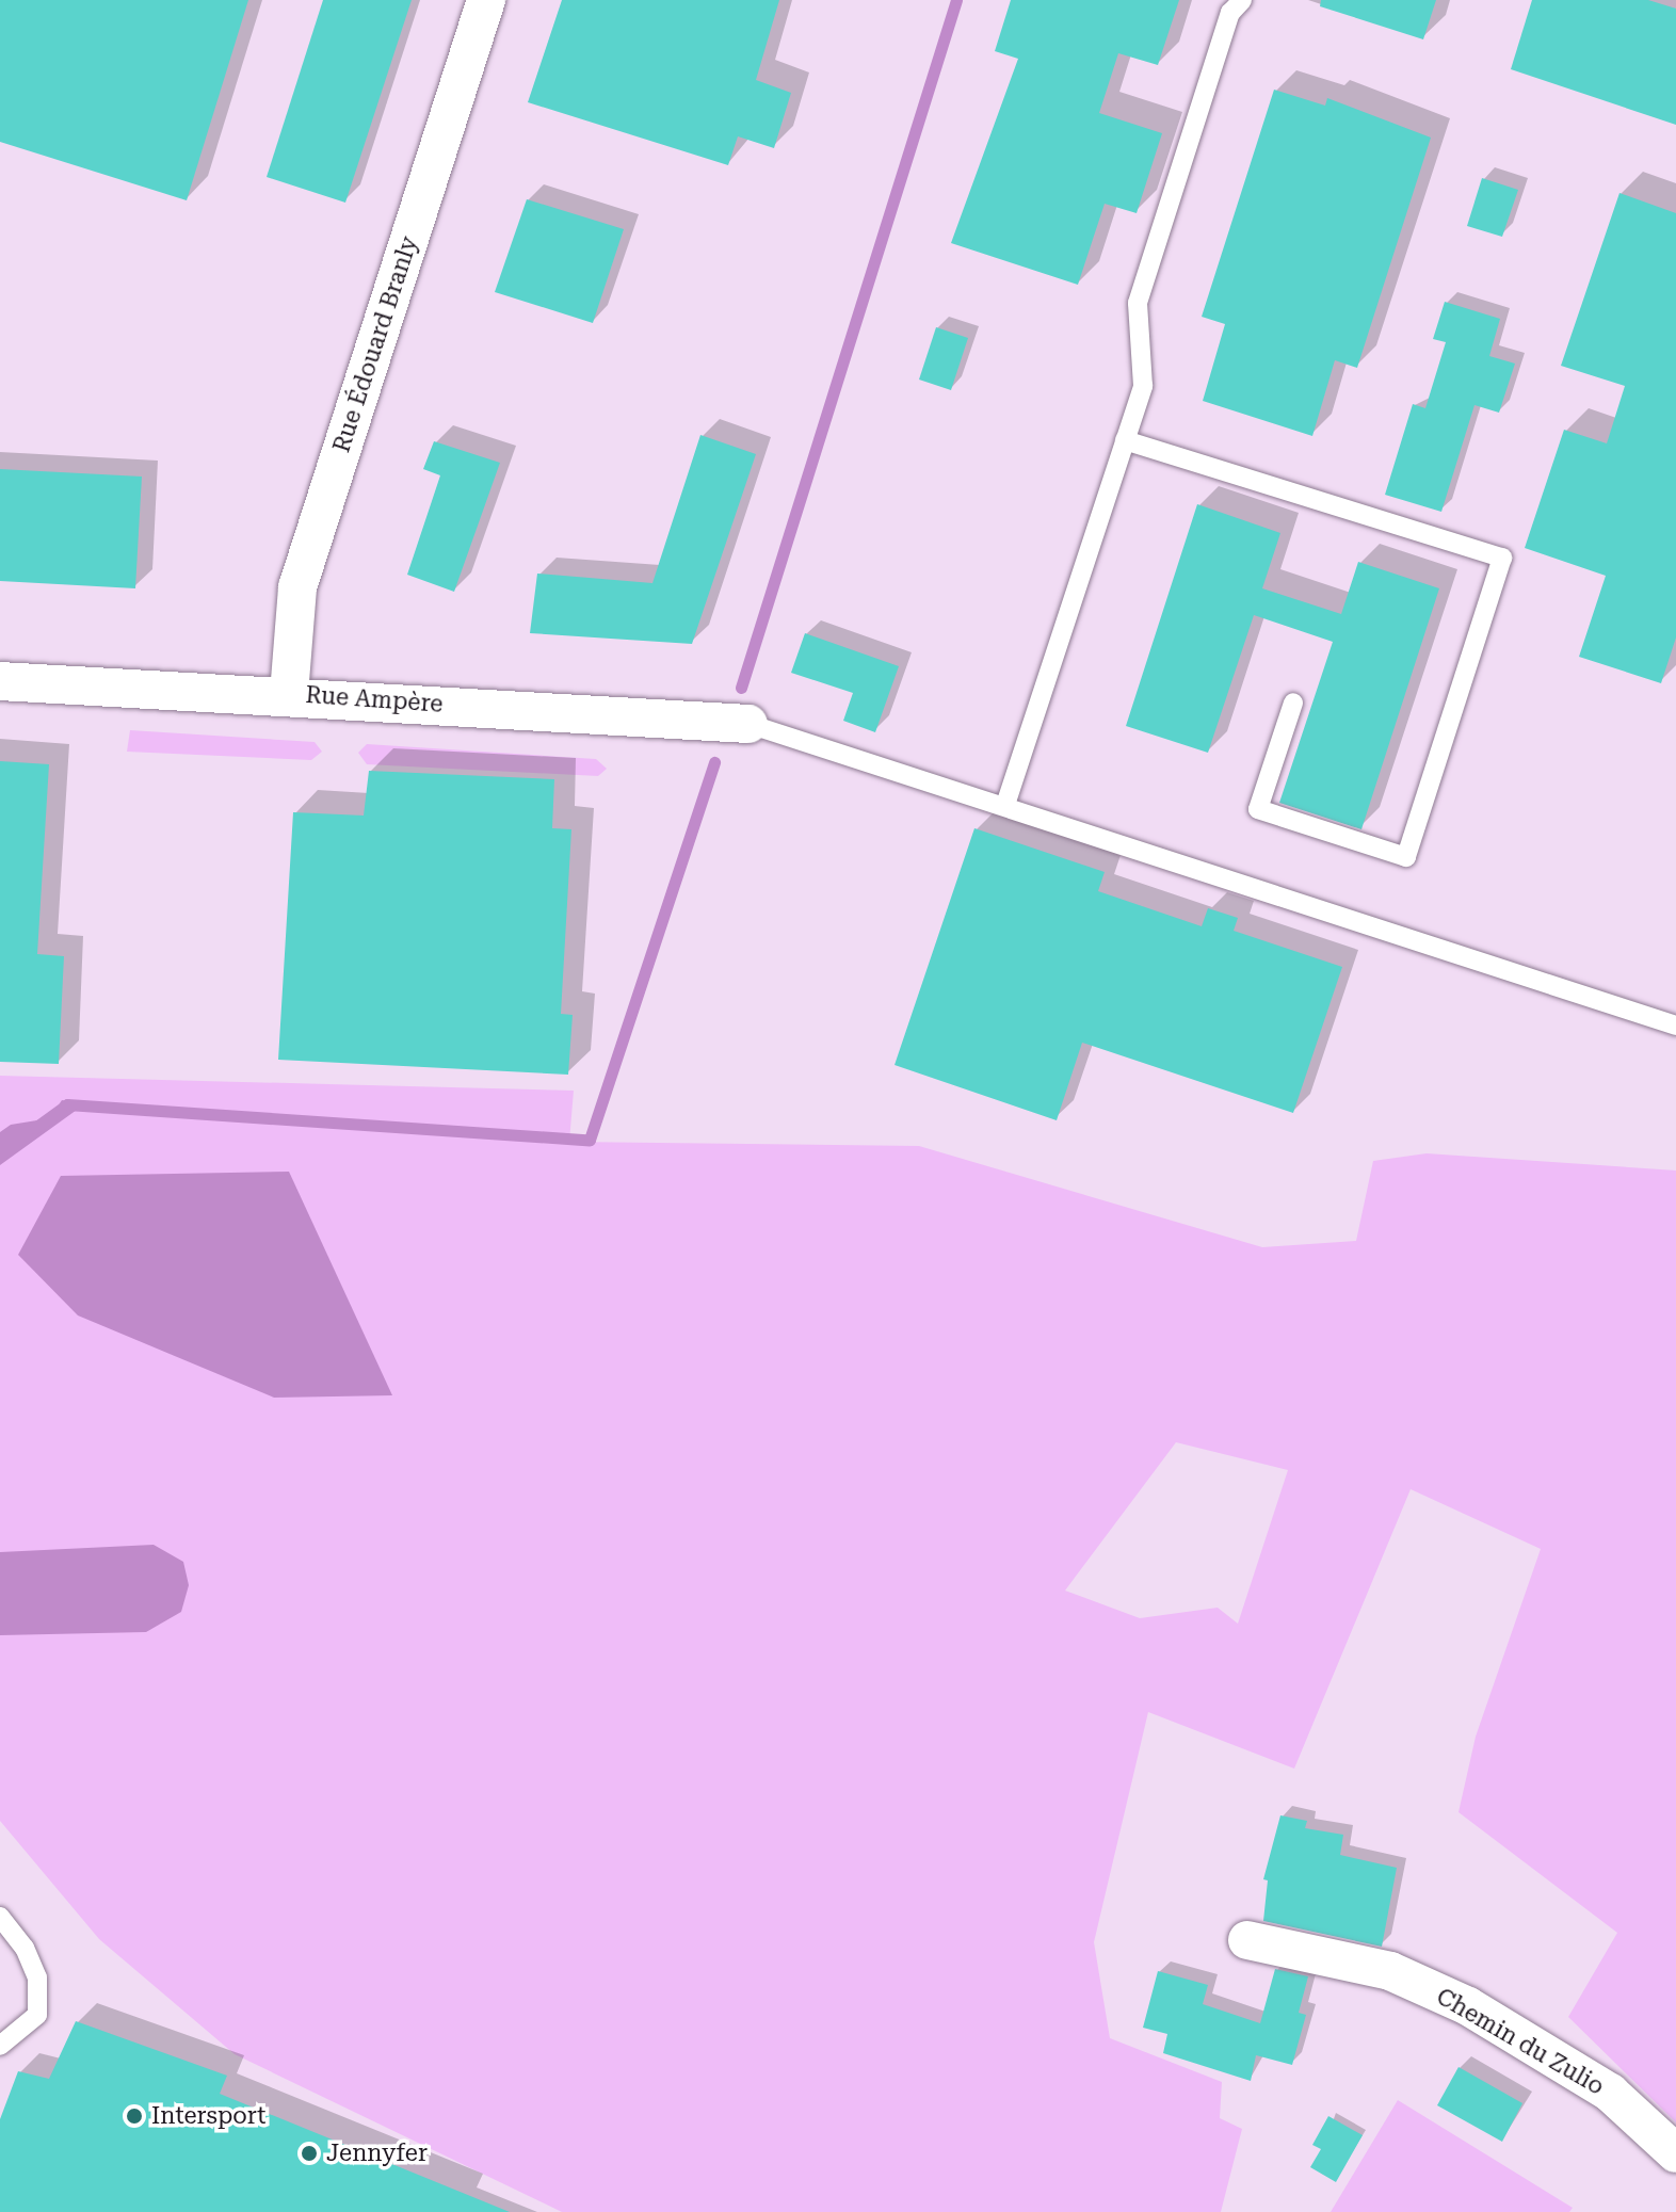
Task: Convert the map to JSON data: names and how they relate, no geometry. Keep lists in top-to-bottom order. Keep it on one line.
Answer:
{"streets":{"street":["Rue Édouard Branly","Rue Ampère","Chemin du Zulio"]},"crossings":[["Rue Édouard Branly","Rue Ampère"]],"places":["Intersport","Jennyfer"]}
